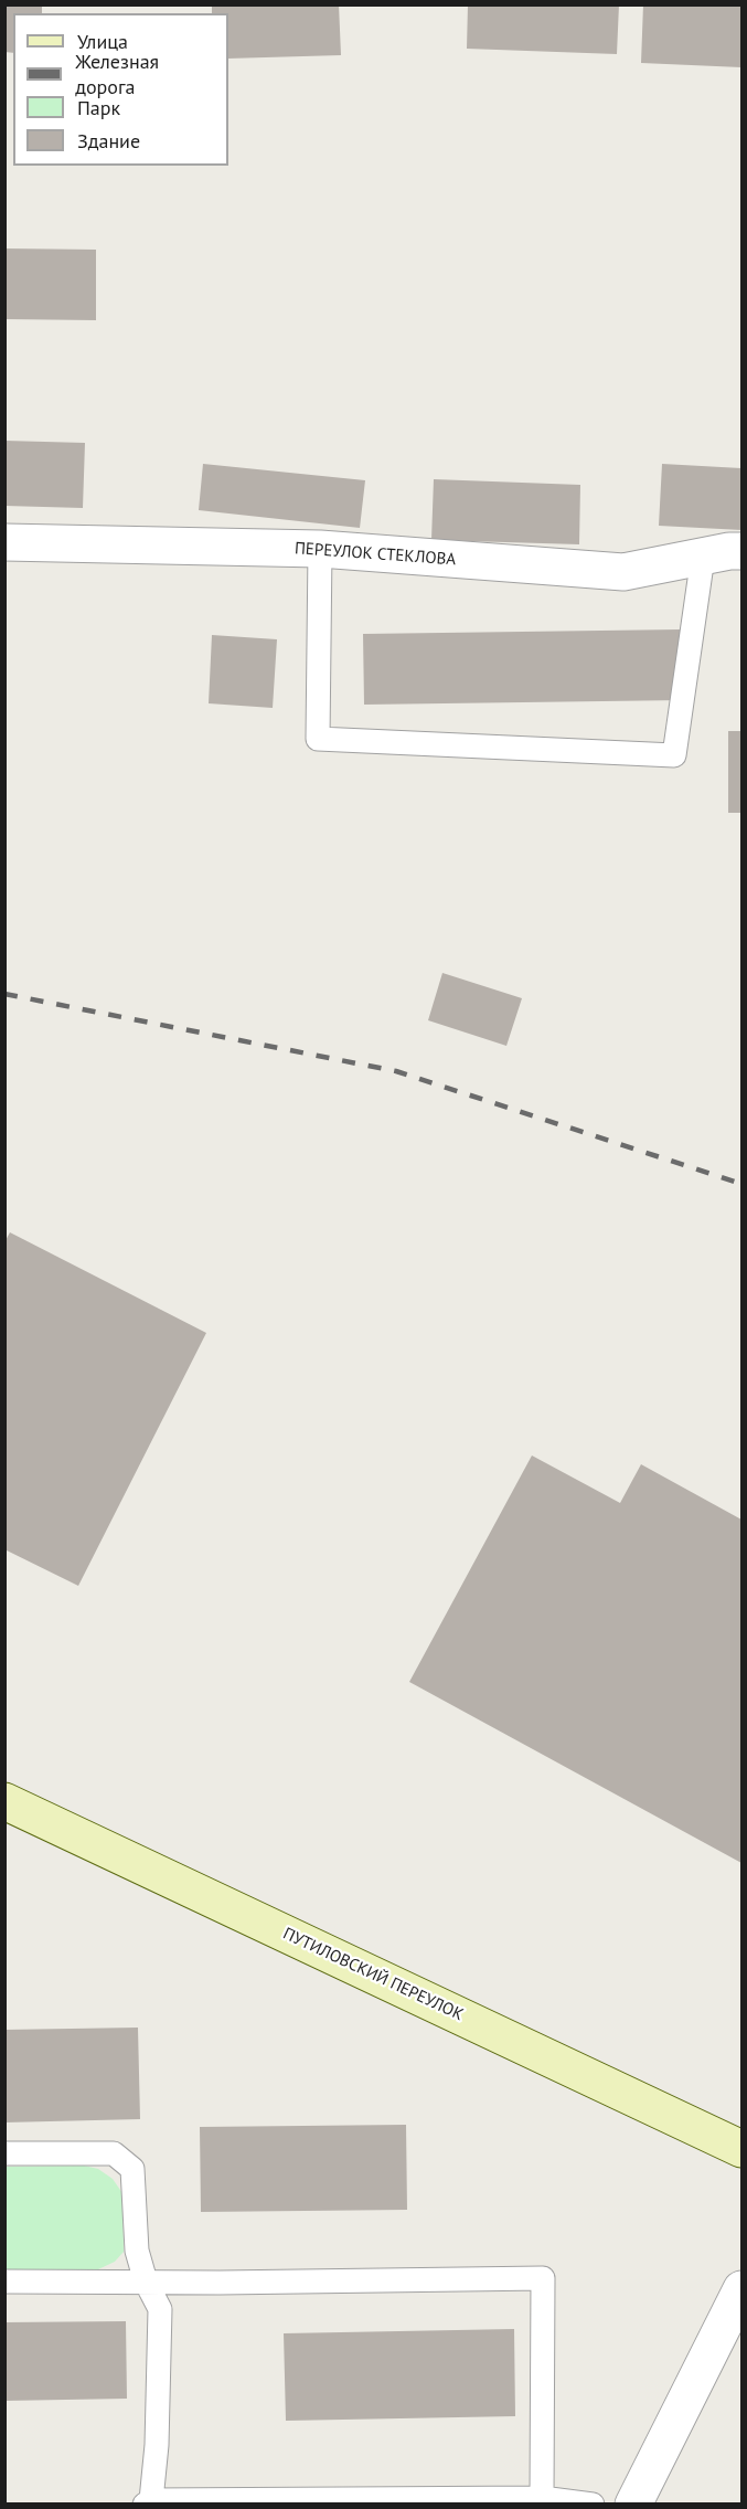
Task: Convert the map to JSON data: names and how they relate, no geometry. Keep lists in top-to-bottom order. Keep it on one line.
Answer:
{"streets":{"main road":["ПУТИЛОВСКИЙ ПЕРЕУЛОК"],"street":["ПЕРЕУЛОК СТЕКЛОВА"]},"legend":["Улица","Железная дорога","Парк","Здание"]}
